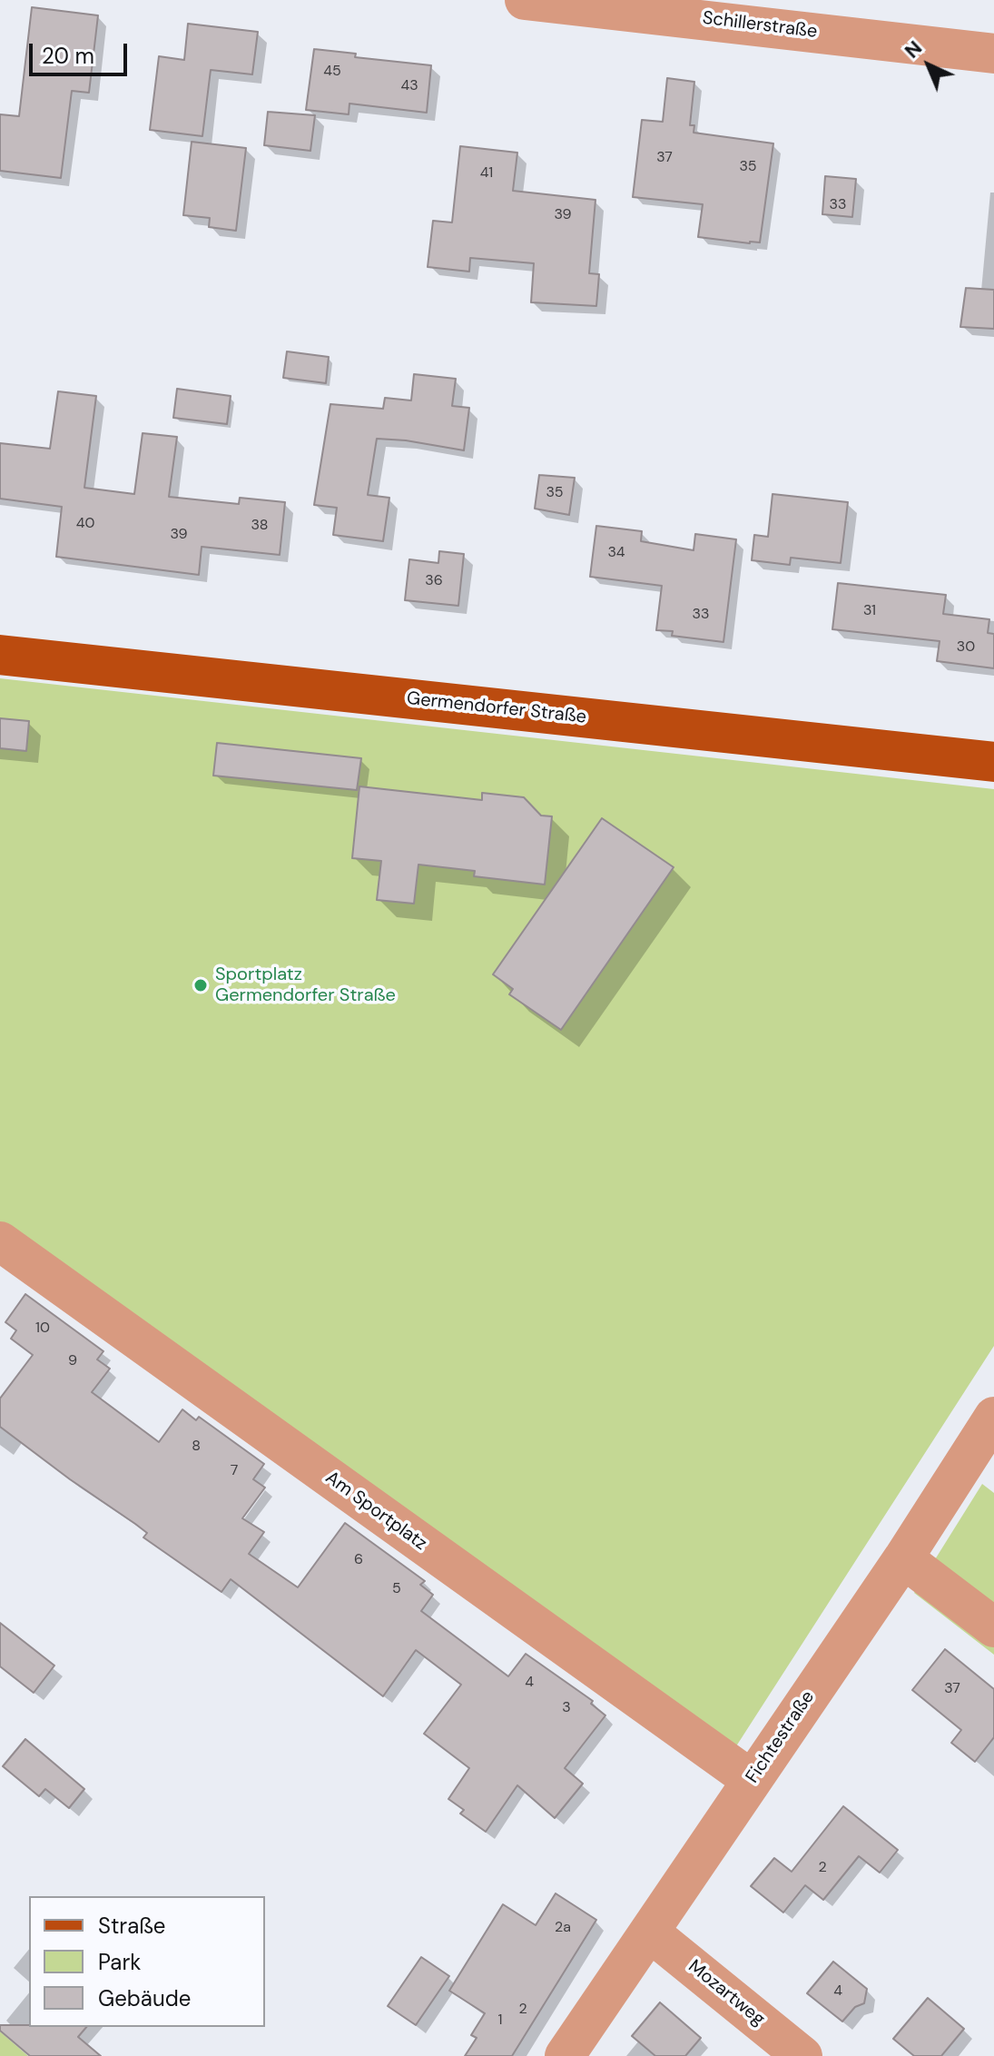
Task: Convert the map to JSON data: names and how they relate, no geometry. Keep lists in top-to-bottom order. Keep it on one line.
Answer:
{"streets":{"main road":["Germendorfer Straße"],"street":["Schillerstraße","Am Sportplatz","Fichtestraße","Mozartweg"]},"crossings":[["Am Sportplatz","Fichtestraße"],["Fichtestraße","Mozartweg"]],"places":["Sportplatz Germendorfer Straße"],"house_numbers":["45","43","37","35","41","33","39","35","40","38","39","34","36","31","33","30","10","9","8","7","6","5","4","37","3","2","2a","4","2","1"],"legend":["Straße","Park","Gebäude"],"scale_bar":"20 m","north":"top left"}
